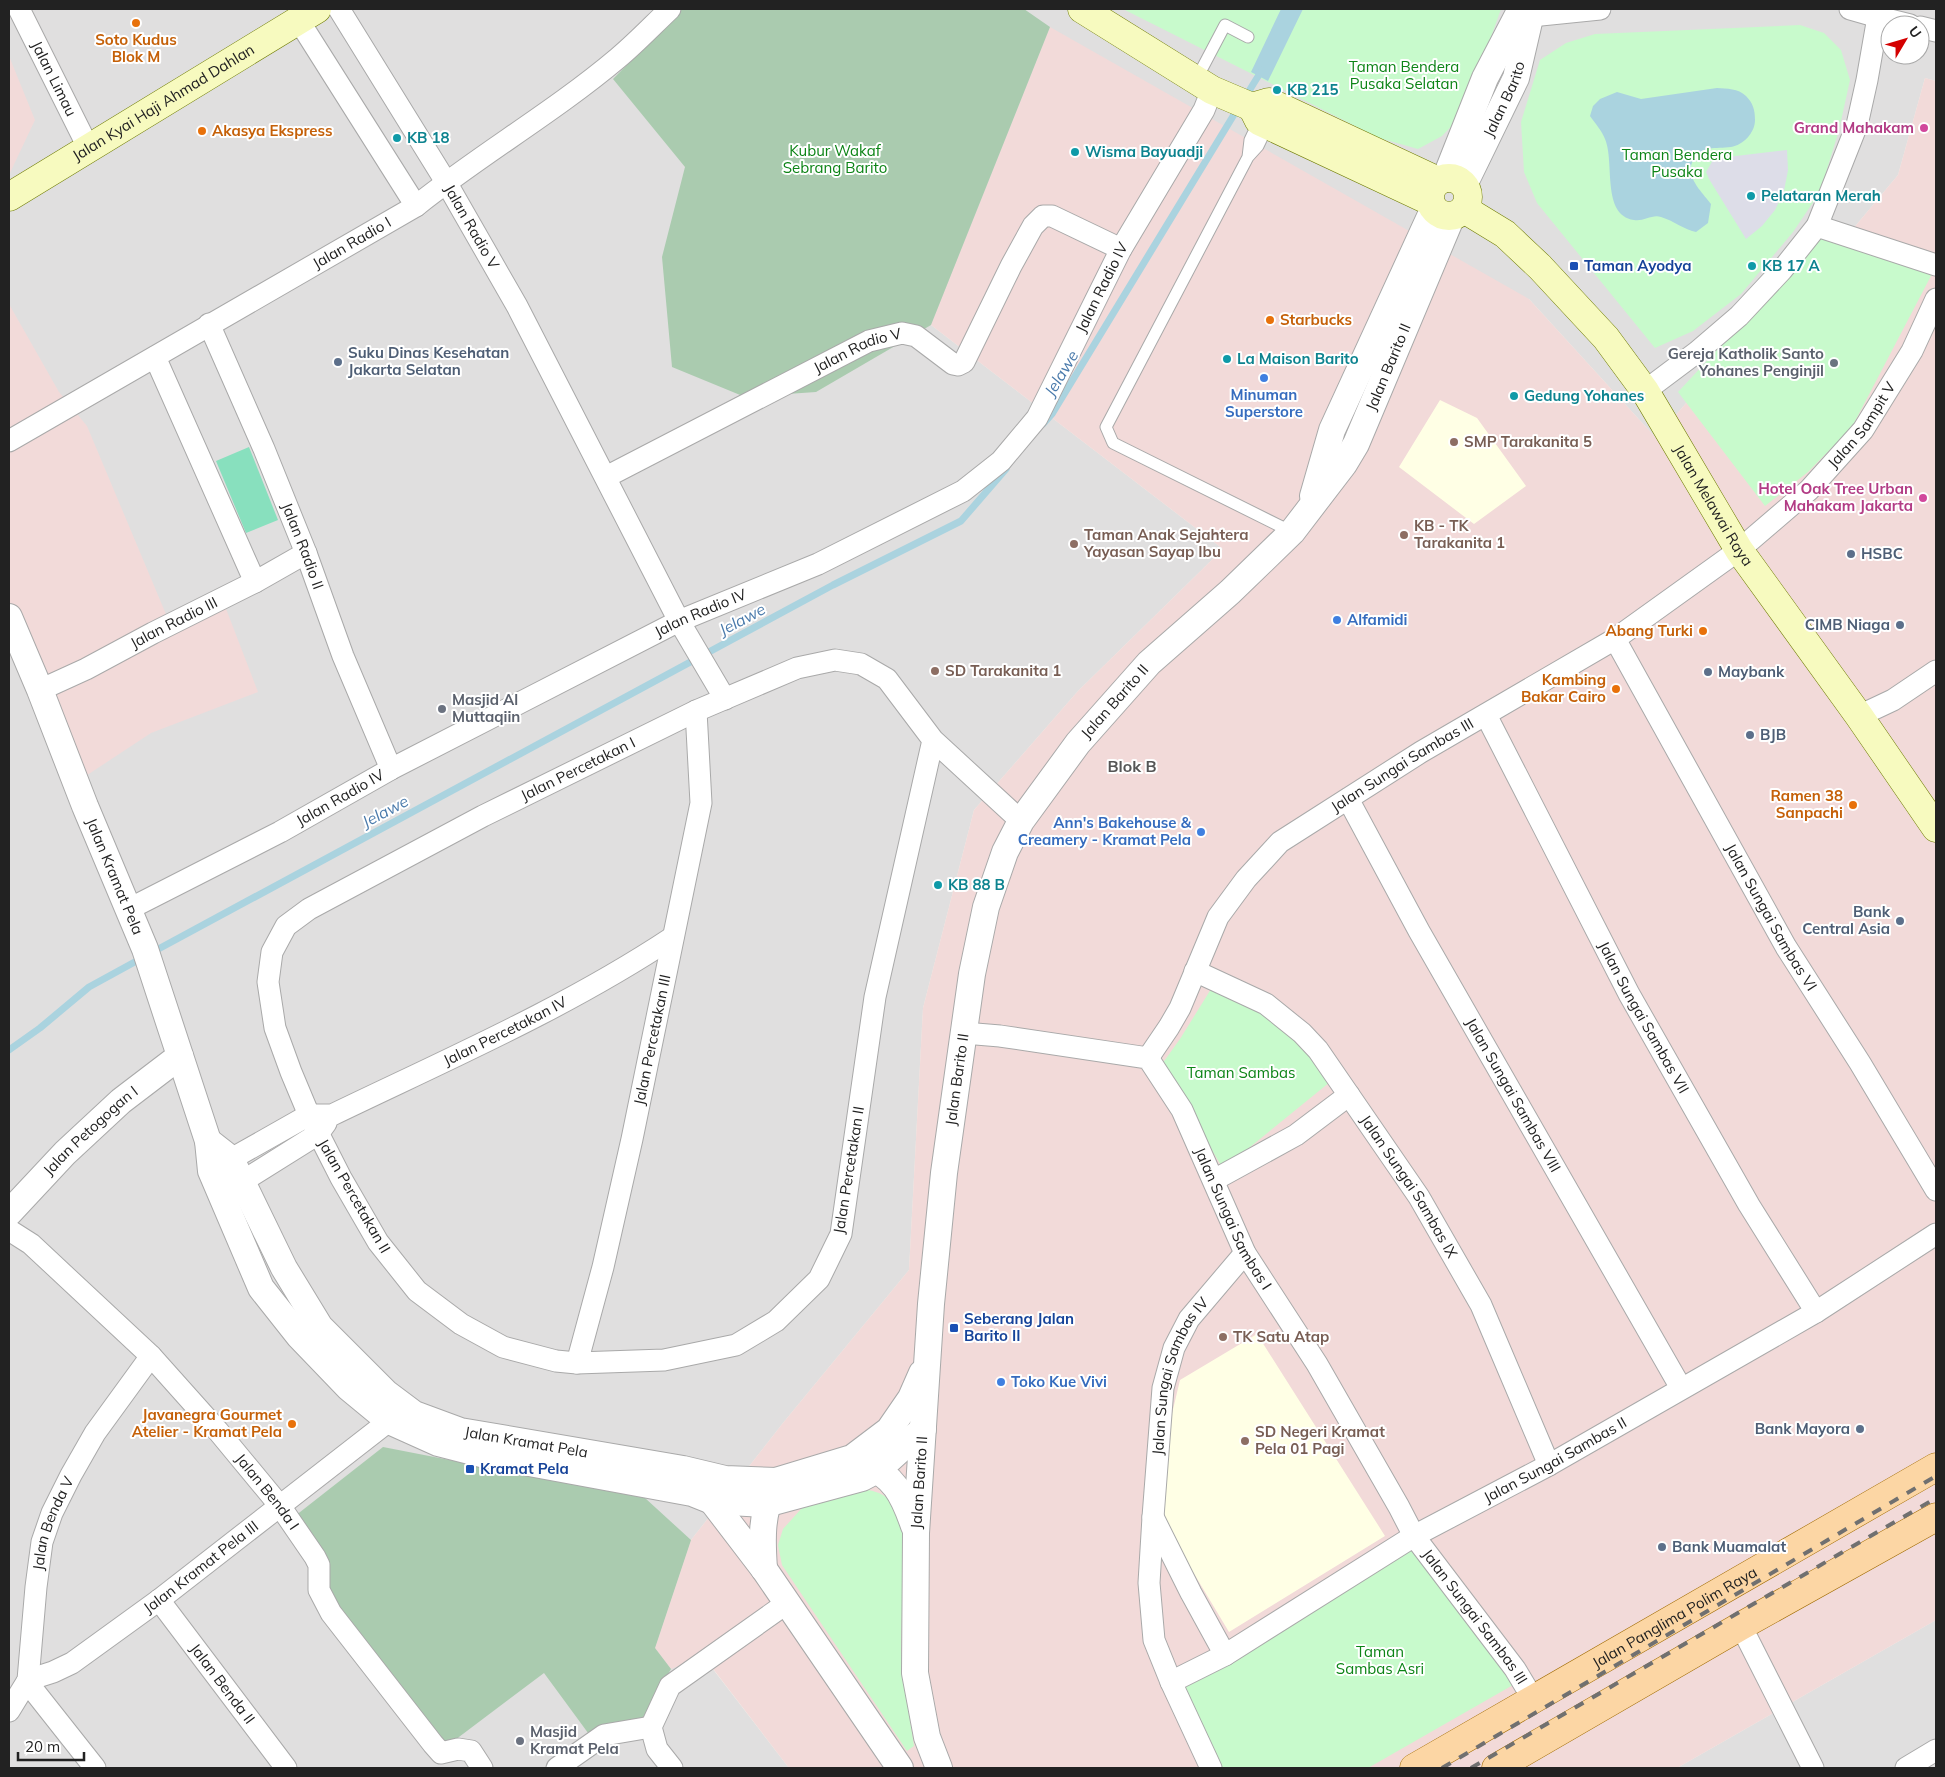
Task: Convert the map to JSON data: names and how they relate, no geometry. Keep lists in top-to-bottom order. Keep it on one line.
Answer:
{"streets":{"main road":["Jalan Kyai Haji Ahmad Dahlan","Jalan Melawai Raya","Jalan Panglima Polim Raya"],"street":["Jalan Limau","Jalan Barito","Jalan Radio V","Jalan Radio I","Jalan Radio IV","Jalan Barito II","Jalan Sampit V","Jalan Radio II","Jalan Radio III","Jalan Sungai Sambas III","Jalan Percetakan I","Jalan Kramat Pela","Jalan Sungai Sambas VI","Jalan Sungai Sambas VII","Jalan Percetakan IV","Jalan Percetakan III","Jalan Sungai Sambas VIII","Jalan Petogogan I","Jalan Percetakan II","Jalan Sungai Sambas IX","Jalan Sungai Sambas I","Jalan Sungai Sambas IV","Jalan Sungai Sambas II","Jalan Benda I","Jalan Benda V","Jalan Kramat Pela III","Jalan Benda II"]},"crossings":[["Jalan Limau","Jalan Kyai Haji Ahmad Dahlan"],["Jalan Barito","Jalan Barito II"],["Jalan Barito","Jalan Melawai Raya"],["Jalan Radio V","Jalan Radio I"],["Jalan Radio V","Jalan Radio IV"],["Jalan Radio V","Jalan Percetakan I"],["Jalan Radio I","Jalan Radio II"],["Jalan Radio IV","Jalan Melawai Raya"],["Jalan Radio IV","Jalan Radio II"],["Jalan Radio IV","Jalan Kramat Pela"],["Jalan Barito II","Jalan Melawai Raya"],["Jalan Barito II","Jalan Percetakan I"],["Jalan Barito II","Jalan Kramat Pela"],["Jalan Sampit V","Jalan Melawai Raya"],["Jalan Sampit V","Jalan Sungai Sambas III"],["Jalan Melawai Raya","Jalan Sungai Sambas III"],["Jalan Radio II","Jalan Radio III"],["Jalan Radio III","Jalan Kramat Pela"],["Jalan Sungai Sambas III","Jalan Sungai Sambas VI"],["Jalan Sungai Sambas III","Jalan Sungai Sambas VII"],["Jalan Sungai Sambas III","Jalan Sungai Sambas VIII"],["Jalan Sungai Sambas III","Jalan Sungai Sambas IX"],["Jalan Sungai Sambas III","Jalan Sungai Sambas I"],["Jalan Sungai Sambas III","Jalan Sungai Sambas II"],["Jalan Sungai Sambas III","Jalan Panglima Polim Raya"],["Jalan Percetakan I","Jalan Percetakan IV"],["Jalan Percetakan I","Jalan Percetakan III"],["Jalan Percetakan I","Jalan Percetakan II"],["Jalan Kramat Pela","Jalan Percetakan IV"],["Jalan Kramat Pela","Jalan Petogogan I"],["Jalan Kramat Pela","Jalan Kramat Pela III"],["Jalan Sungai Sambas VII","Jalan Sungai Sambas II"],["Jalan Percetakan IV","Jalan Percetakan III"],["Jalan Percetakan IV","Jalan Percetakan II"],["Jalan Percetakan III","Jalan Percetakan II"],["Jalan Sungai Sambas VIII","Jalan Sungai Sambas II"],["Jalan Sungai Sambas IX","Jalan Sungai Sambas II"],["Jalan Sungai Sambas I","Jalan Sungai Sambas IV"],["Jalan Sungai Sambas I","Jalan Sungai Sambas II"],["Jalan Sungai Sambas IV","Jalan Sungai Sambas II"],["Jalan Benda I","Jalan Benda V"],["Jalan Benda I","Jalan Kramat Pela III"],["Jalan Benda V","Jalan Kramat Pela III"],["Jalan Kramat Pela III","Jalan Benda II"]],"districts":["Blok B"],"water":["Jelawe"],"parks":["Taman Bendera Pusaka Selatan","Kubur Wakaf Sebrang Barito","Taman Bendera Pusaka","Taman Sambas","Taman Sambas Asri"],"places":{"other":["Soto Kudus Blok M","KB 215","Grand Mahakam","Akasya Ekspress","KB 18","Wisma Bayuadji","Pelataran Merah","KB 17 A","Starbucks","La Maison Barito","Suku Dinas Kesehatan Jakarta Selatan","Gereja Katholik Santo Yohanes Penginjil","Minuman Superstore","Gedung Yohanes","SMP Tarakanita 5","Hotel Oak Tree Urban Mahakam Jakarta","KB - TK Tarakanita 1","Taman Anak Sejahtera Yayasan Sayap Ibu","HSBC","Alfamidi","CIMB Niaga","Abang Turki","SD Tarakanita 1","Maybank","Kambing Bakar Cairo","Masjid Al Muttaqiin","BJB","Ramen 38 Sanpachi","Ann's Bakehouse & Creamery - Kramat Pela","KB 88 B","Bank Central Asia","TK Satu Atap","Toko Kue Vivi","Javanegra Gourmet Atelier - Kramat Pela","Bank Mayora","SD Negeri Kramat Pela 01 Pagi","Bank Muamalat","Masjid Kramat Pela"],"transit":["Taman Ayodya","Seberang Jalan Barito II","Kramat Pela"]},"scale_bar":"20 m","north":"top right"}
